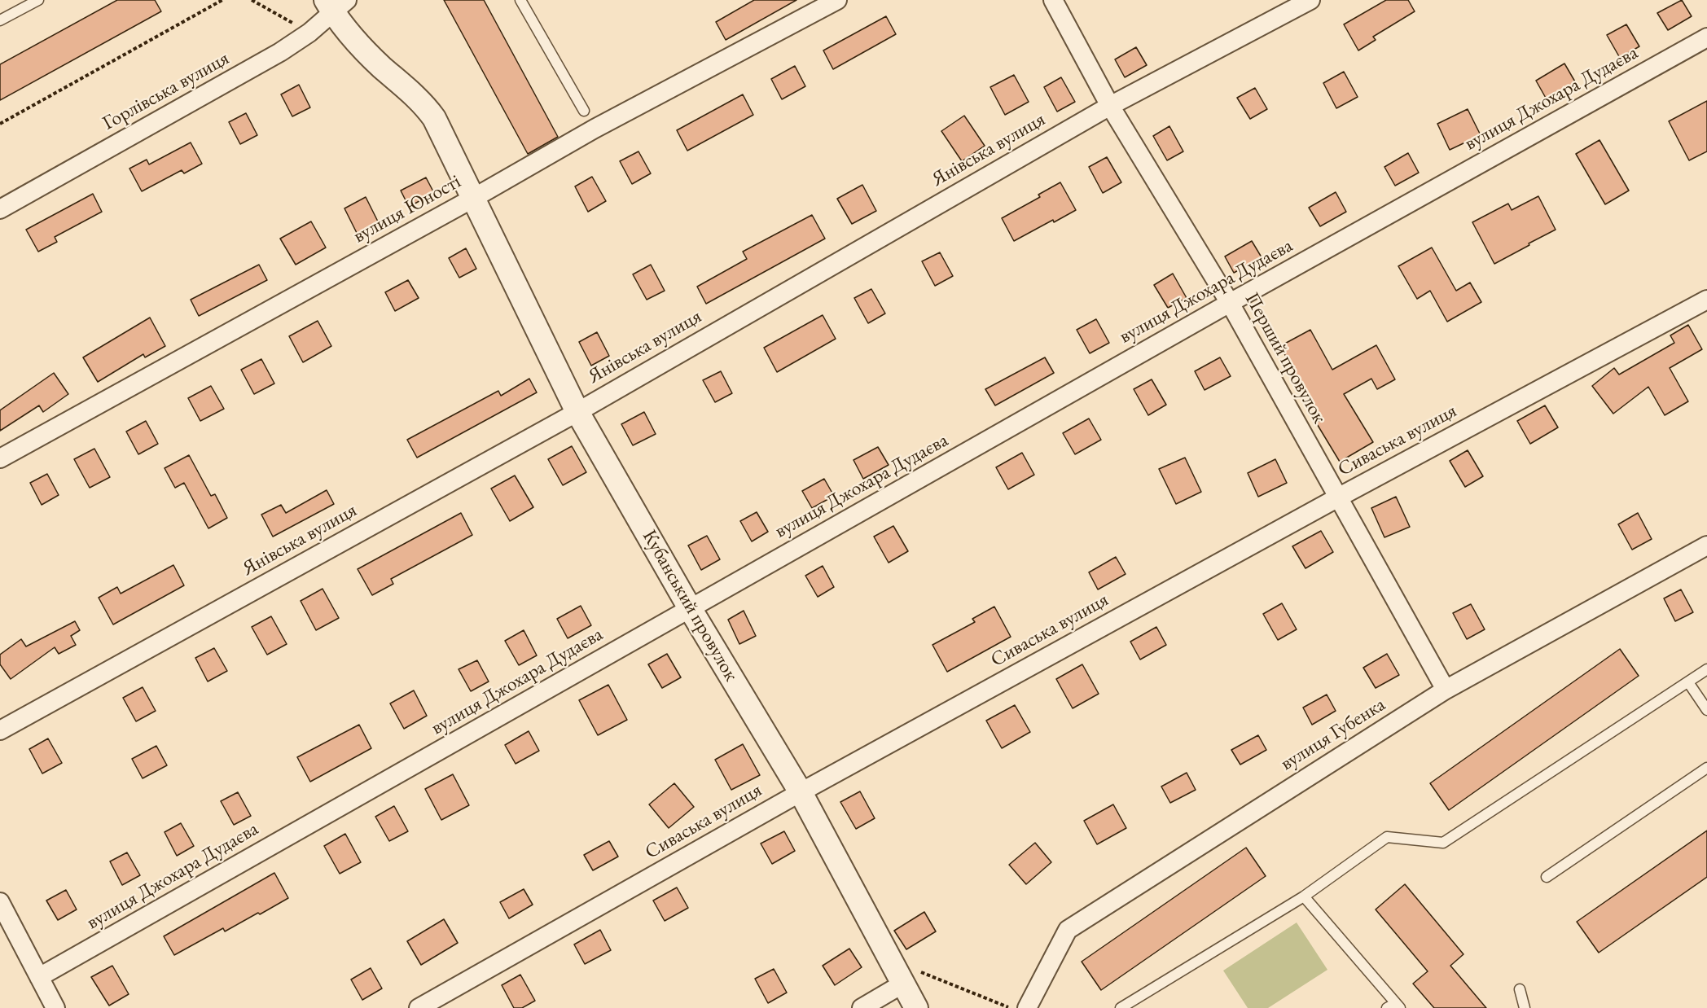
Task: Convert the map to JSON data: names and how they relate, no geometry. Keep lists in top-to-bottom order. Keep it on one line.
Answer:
{"streets":{"street":["Горлівська вулиця","вулиця Джохара Дудаєва","Янівська вулиця","вулиця Юності","Перший провулок","Сиваська вулиця","Кубанський провулок","вулиця Губенка"]},"crossings":[["Горлівська вулиця","Кубанський провулок"],["вулиця Джохара Дудаєва","Перший провулок"],["вулиця Джохара Дудаєва","Кубанський провулок"],["Янівська вулиця","Перший провулок"],["Янівська вулиця","Кубанський провулок"],["вулиця Юності","Кубанський провулок"],["Перший провулок","Сиваська вулиця"],["Перший провулок","вулиця Губенка"],["Сиваська вулиця","Кубанський провулок"]]}
